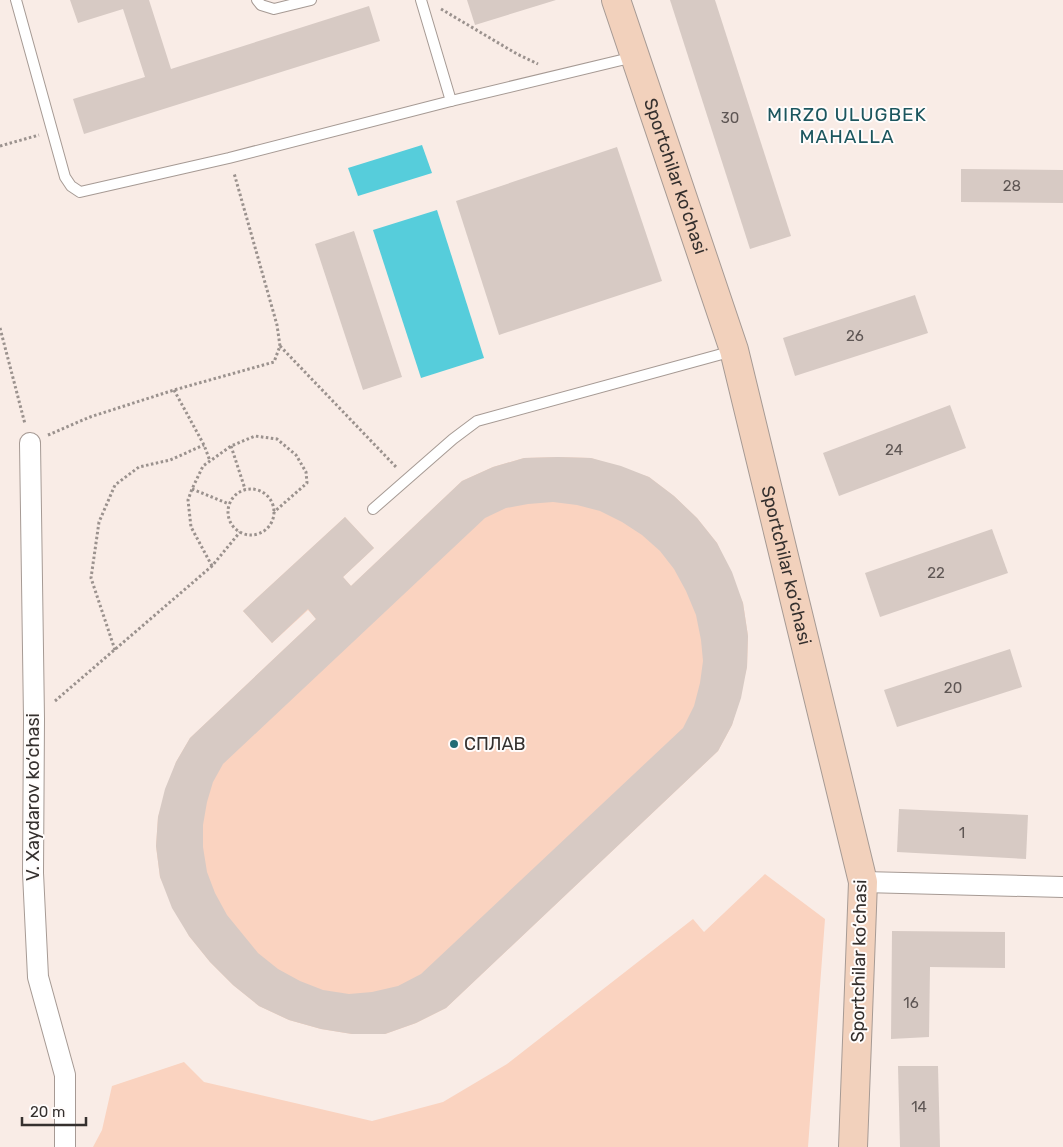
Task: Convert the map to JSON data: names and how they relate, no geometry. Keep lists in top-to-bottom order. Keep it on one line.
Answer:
{"streets":{"street":["Sportchilar ko‘chasi","V. Xaydarov ko‘chasi"]},"districts":["MIRZO ULUGBEK MAHALLA"],"places":["СПЛАВ"],"house_numbers":["30","28","26","24","22","20","1","16","14"],"scale_bar":"20 m"}
